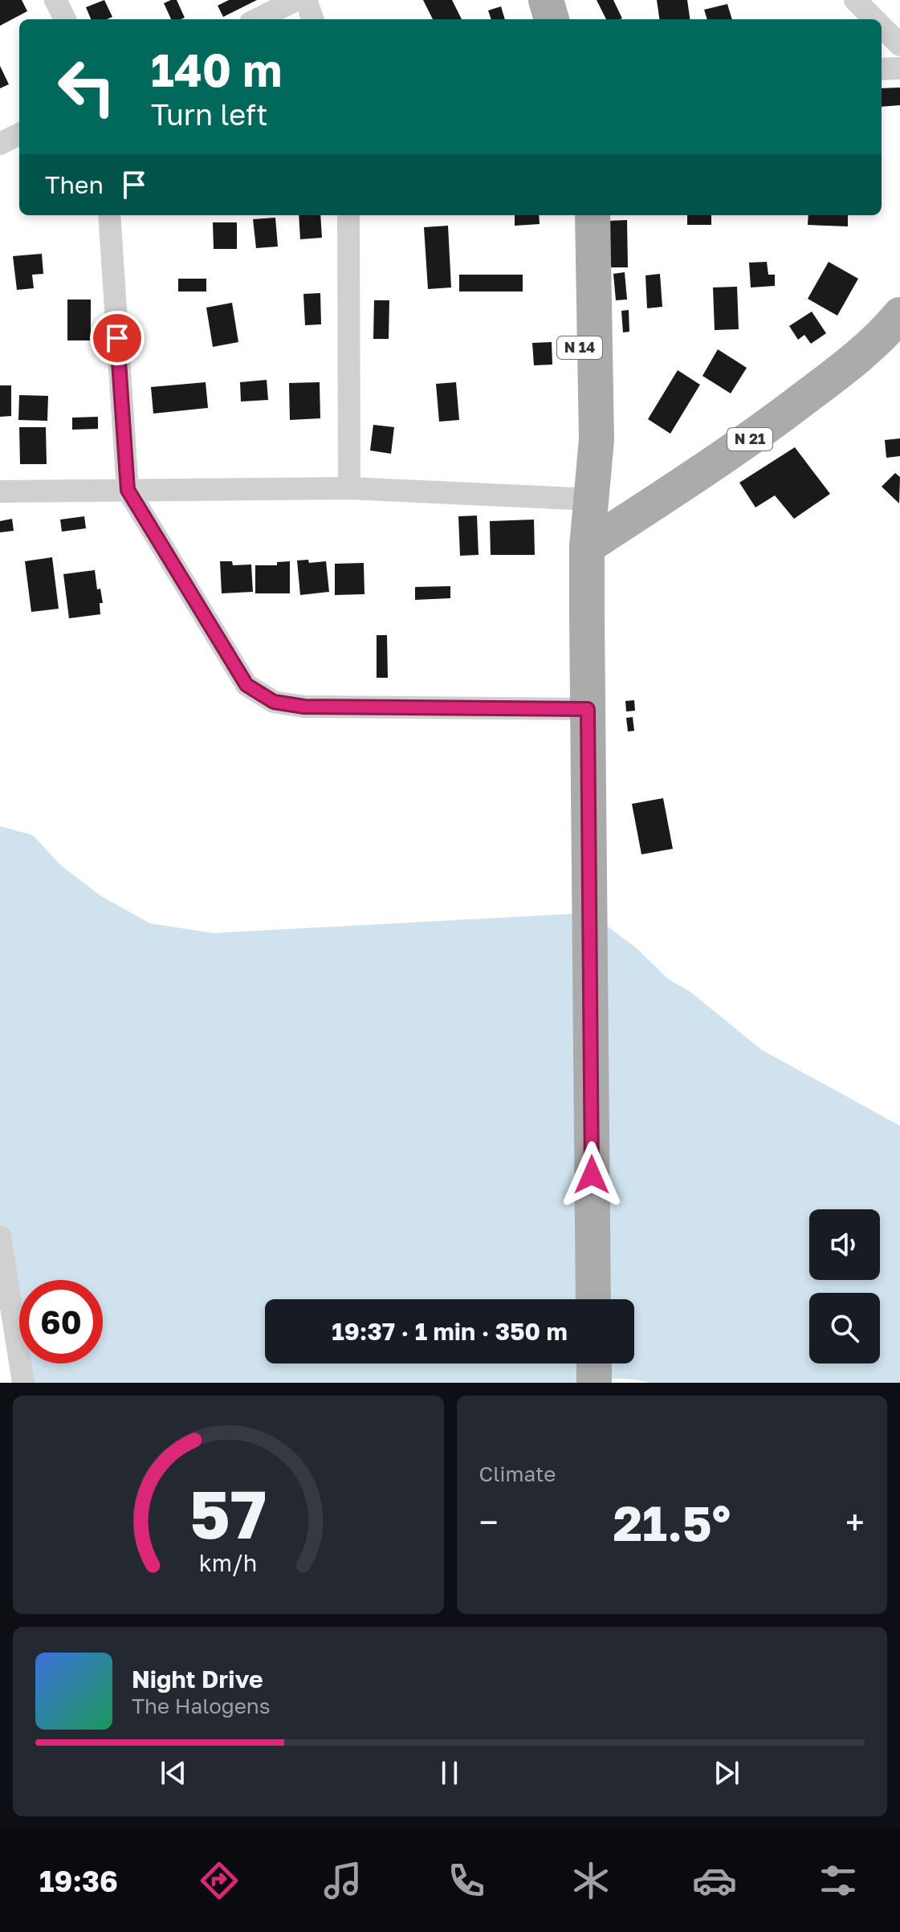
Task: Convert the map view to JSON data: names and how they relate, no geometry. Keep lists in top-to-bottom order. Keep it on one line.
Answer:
{"streets":{"main road":["N 14","N 21"]},"crossings":[["N 14","N 21"]],"page":{"turn":["140 m","Turn left"],"then":"Then","limit":"60","trip":"19:37 · 1 min · 350 m","tile":"Climate","heat":["−","21.5°","+"],"song":["Night Drive","The Halogens"],"tabs":"19:36","gauge":["57","km/h"]}}
